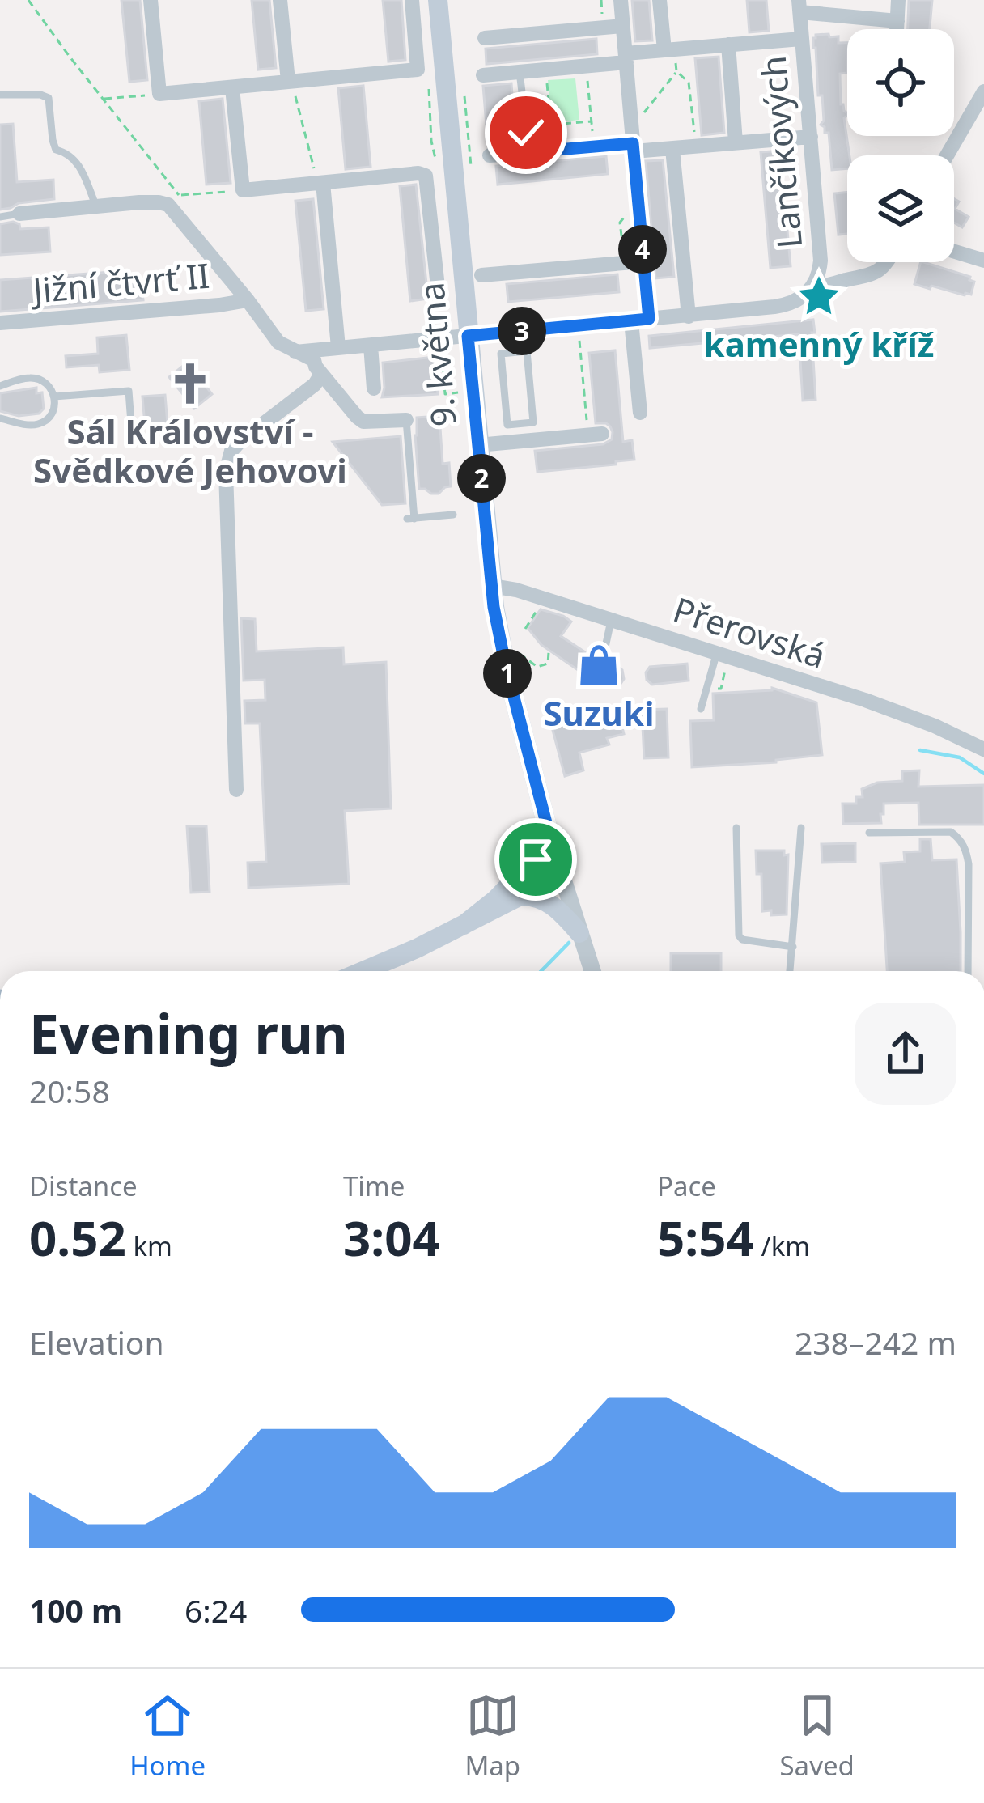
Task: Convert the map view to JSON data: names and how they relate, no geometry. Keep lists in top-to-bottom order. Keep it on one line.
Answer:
{"streets":{"main road":["9. května"],"street":["Lančíkových","Jižní čtvrť II","Přerovská"]},"crossings":[["9. května","Přerovská"]],"places":{"place":["kamenný kříž"],"church":["Sál Království - Svědkové Jehovovi"],"shop":["Suzuki"]},"page":{"pins":["4","3","2","1"],"heading":["Evening run","20:58"],"stats":[["Distance","0.52 km"],["Time","3:04"],["Pace","5:54 /km"]],"chart":["Elevation","238–242 m"],"list":[{"name":"100 m","note":"6:24"}],"tabs":["Home","Map","Saved"]}}
